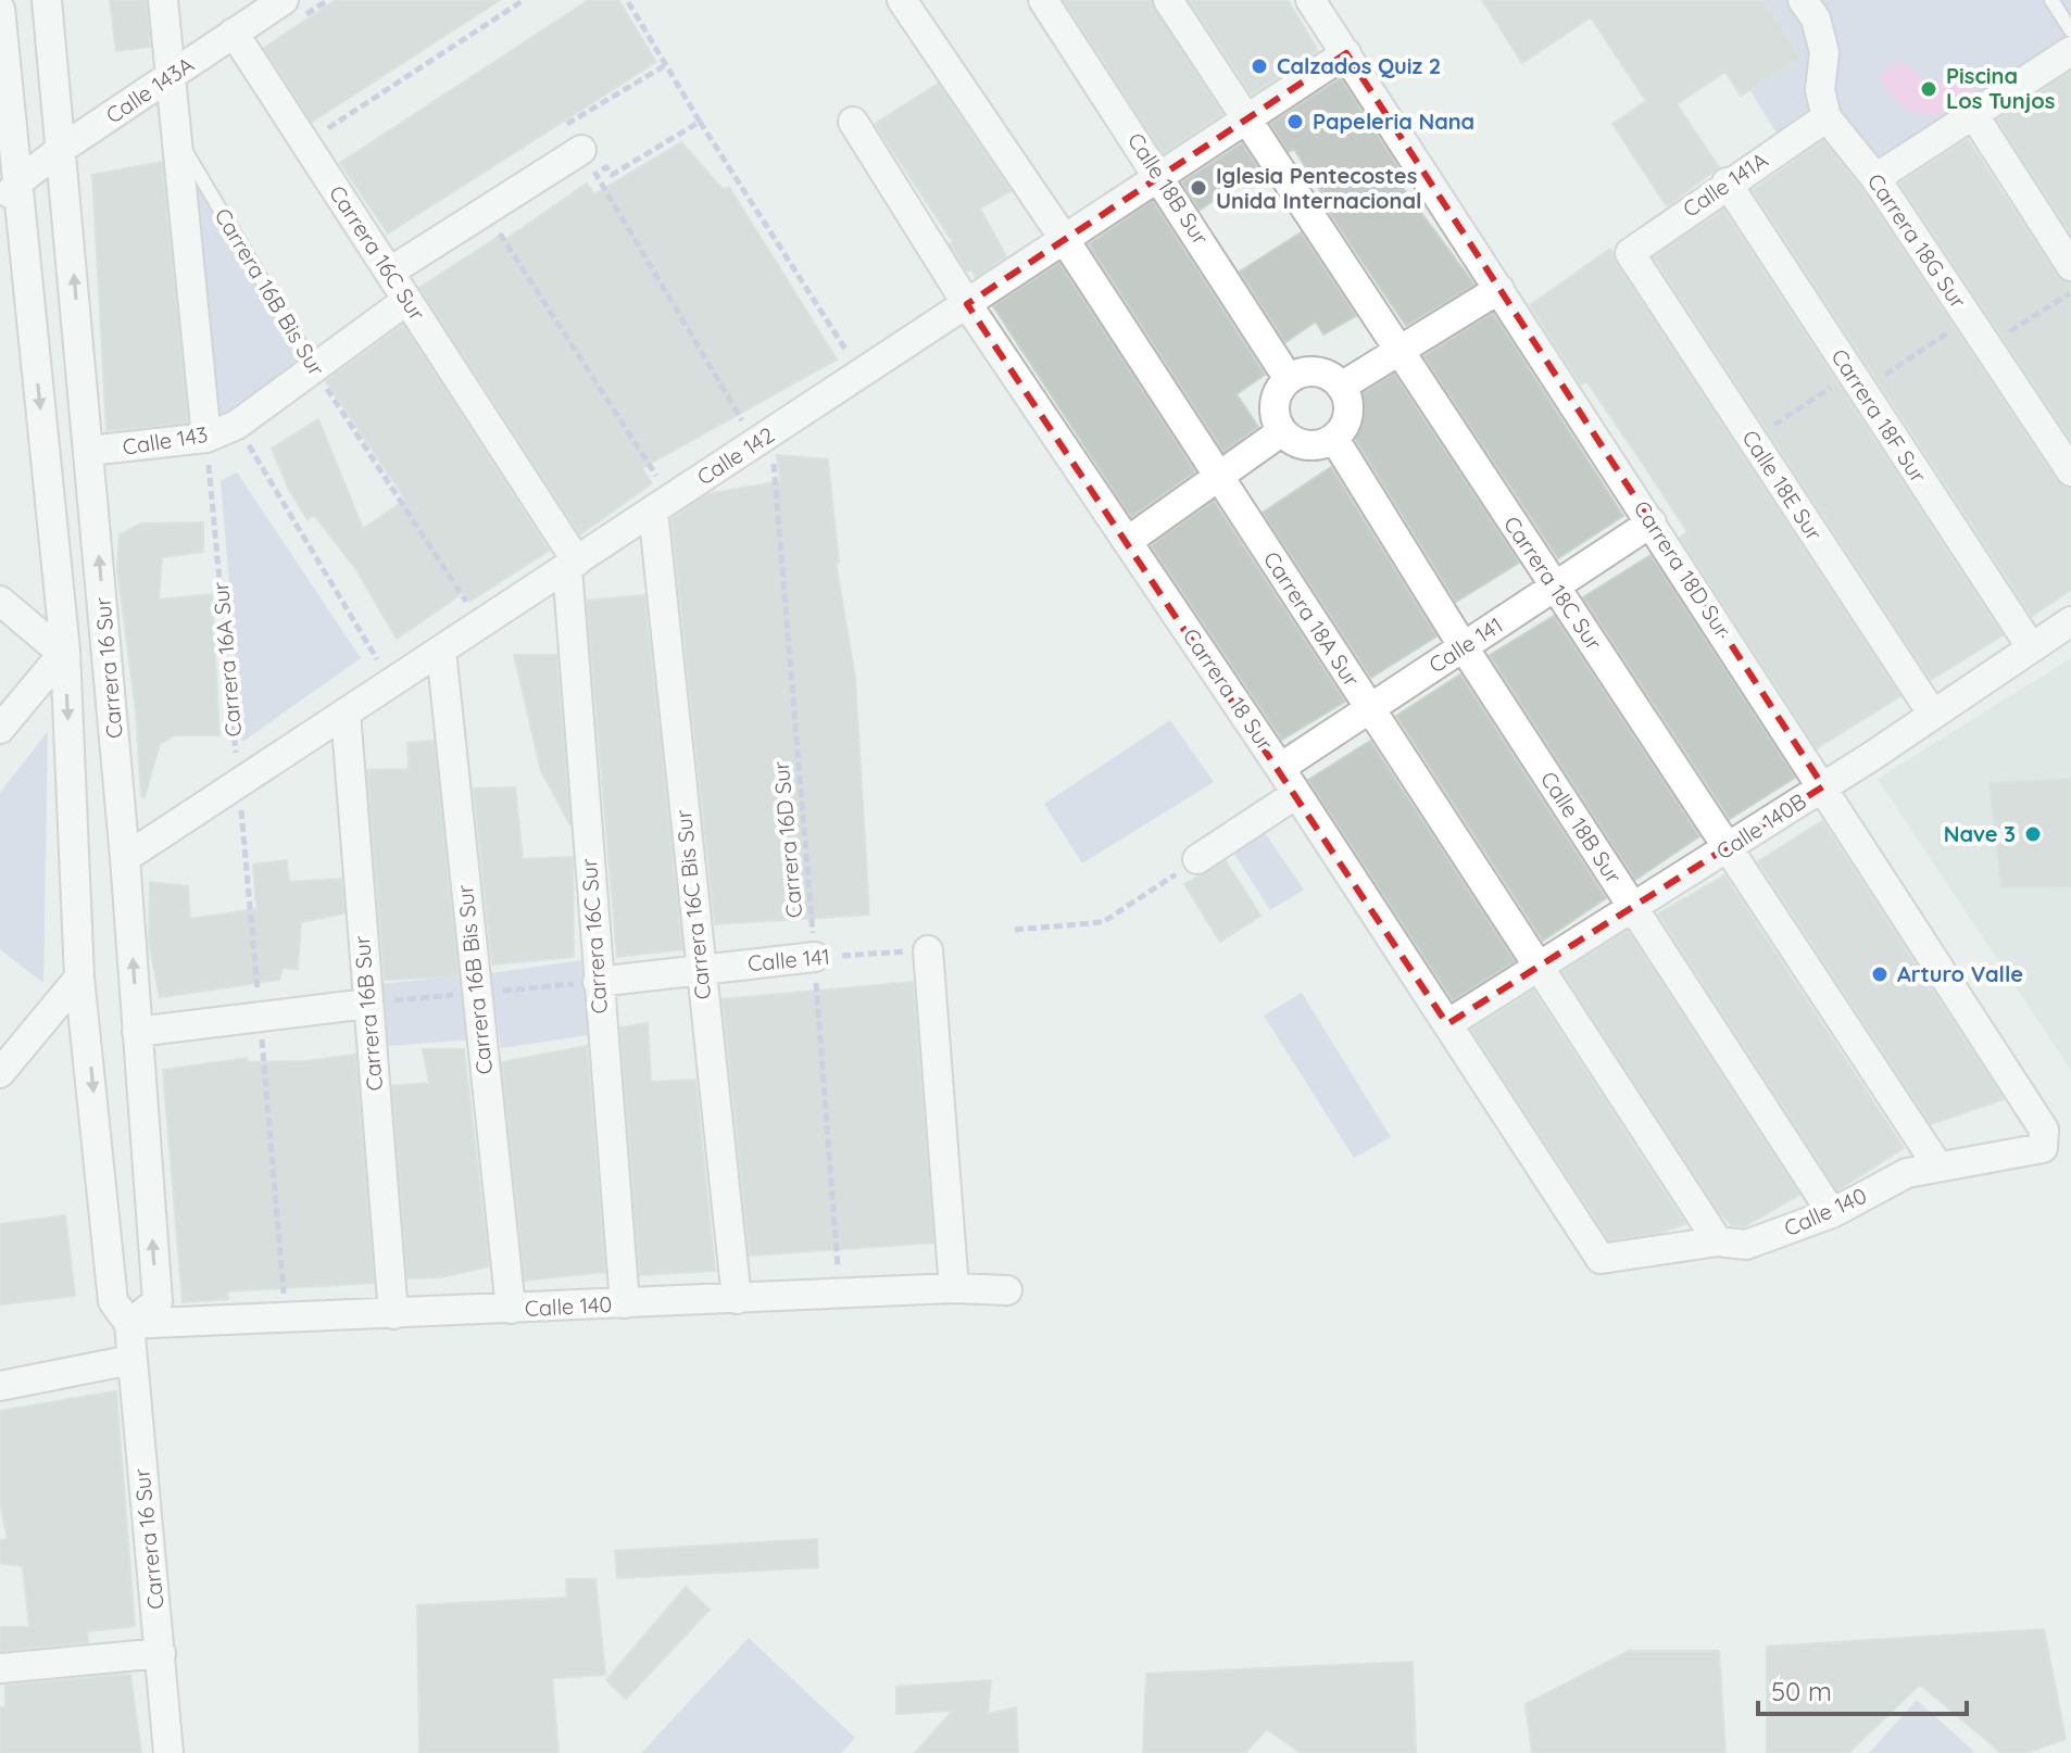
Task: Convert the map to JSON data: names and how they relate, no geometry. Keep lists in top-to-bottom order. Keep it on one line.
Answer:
{"streets":{"street":["Calle 143A","Calle 141A","Calle 18B Sur","Carrera 18G Sur","Carrera 16C Sur","Carrera 16B Bis Sur","Carrera 18F Sur","Calle 143","Calle 142","Calle 18E Sur","Carrera 18D Sur","Carrera 18C Sur","Carrera 18A Sur","Calle 141","Carrera 16 Sur","Carrera 18 Sur","Calle 140B","Carrera 16C Bis Sur","Carrera 16B Sur","Calle 140"],"path":["Carrera 16A Sur","Carrera 16D Sur"]},"crossings":[["Calle 143A","Carrera 16C Sur"],["Calle 143A","Carrera 16 Sur"],["Calle 141A","Carrera 18G Sur"],["Calle 141A","Carrera 18F Sur"],["Calle 141A","Calle 18E Sur"],["Calle 18B Sur","Calle 142"],["Calle 18B Sur","Calle 141"],["Calle 18B Sur","Calle 140B"],["Calle 18B Sur","Calle 140"],["Carrera 16C Sur","Calle 143"],["Carrera 16C Sur","Calle 142"],["Carrera 16C Sur","Calle 141"],["Carrera 16C Sur","Calle 140"],["Carrera 16B Bis Sur","Calle 143"],["Carrera 16B Bis Sur","Calle 142"],["Carrera 16B Bis Sur","Calle 140"],["Carrera 18F Sur","Calle 140B"],["Calle 143","Carrera 16A Sur"],["Calle 143","Carrera 16 Sur"],["Calle 142","Carrera 18D Sur"],["Calle 142","Carrera 18C Sur"],["Calle 142","Carrera 18A Sur"],["Calle 142","Carrera 16A Sur"],["Calle 142","Carrera 16 Sur"],["Calle 142","Carrera 18 Sur"],["Calle 142","Carrera 16D Sur"],["Calle 142","Carrera 16C Bis Sur"],["Calle 142","Carrera 16B Sur"],["Calle 18E Sur","Calle 140B"],["Carrera 18D Sur","Calle 141"],["Carrera 18D Sur","Calle 140B"],["Carrera 18D Sur","Calle 140"],["Carrera 18C Sur","Calle 141"],["Carrera 18C Sur","Calle 140B"],["Carrera 18C Sur","Calle 140"],["Carrera 18A Sur","Calle 141"],["Carrera 18A Sur","Calle 140B"],["Carrera 18A Sur","Calle 140"],["Calle 141","Carrera 18 Sur"],["Calle 141","Carrera 16D Sur"],["Calle 141","Carrera 16C Bis Sur"],["Carrera 16A Sur","Calle 140"],["Carrera 16 Sur","Calle 140"],["Carrera 18 Sur","Calle 140B"],["Carrera 18 Sur","Calle 140"],["Carrera 16D Sur","Calle 140"],["Carrera 16C Bis Sur","Calle 140"],["Carrera 16B Sur","Calle 140"]],"places":["Calzados Quiz 2","Piscina Los Tunjos","Papeleria Nana","Iglesia Pentecostes Unida Internacional","Nave 3","Arturo Valle"],"scale_bar":"50 m"}
